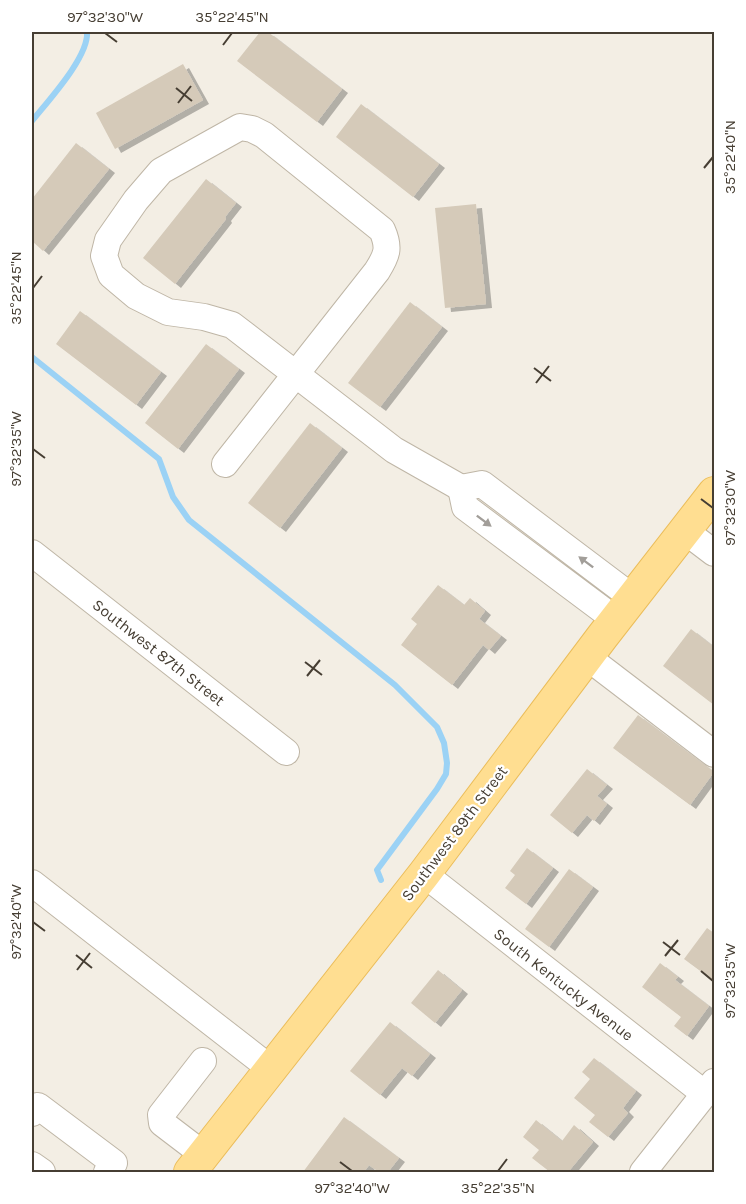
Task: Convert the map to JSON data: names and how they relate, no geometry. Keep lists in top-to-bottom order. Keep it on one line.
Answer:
{"streets":{"main road":["Southwest 89th Street"],"street":["Southwest 87th Street","South Kentucky Avenue"]},"crossings":[["Southwest 89th Street","South Kentucky Avenue"]],"coordinates":["97°32'30\"W","35°22'45\"N","35°22'40\"N","97°32'35\"W","97°32'40\"W","35°22'35\"N"]}
